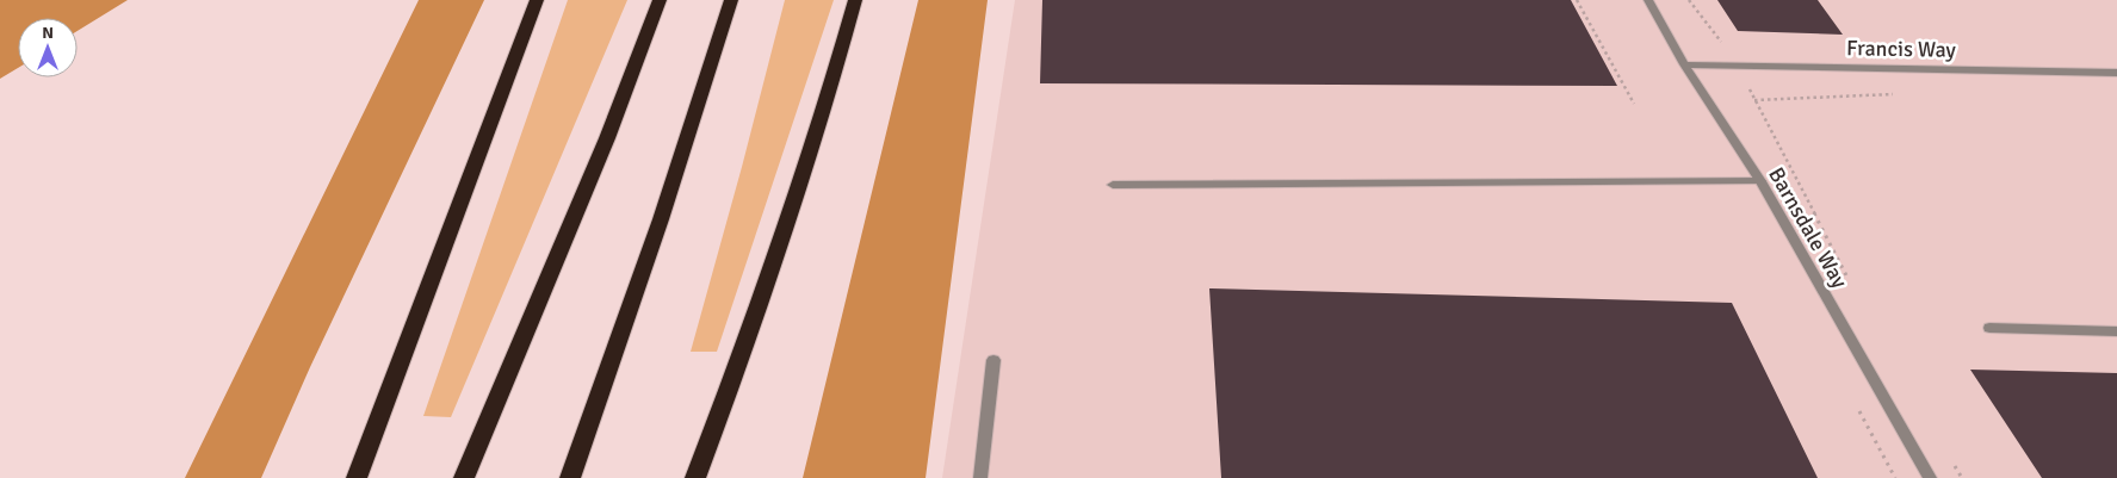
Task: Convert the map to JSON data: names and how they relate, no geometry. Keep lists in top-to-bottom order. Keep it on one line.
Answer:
{"streets":{"street":["Francis Way","Barnsdale Way"]},"crossings":[["Francis Way","Barnsdale Way"]],"north":"top"}
